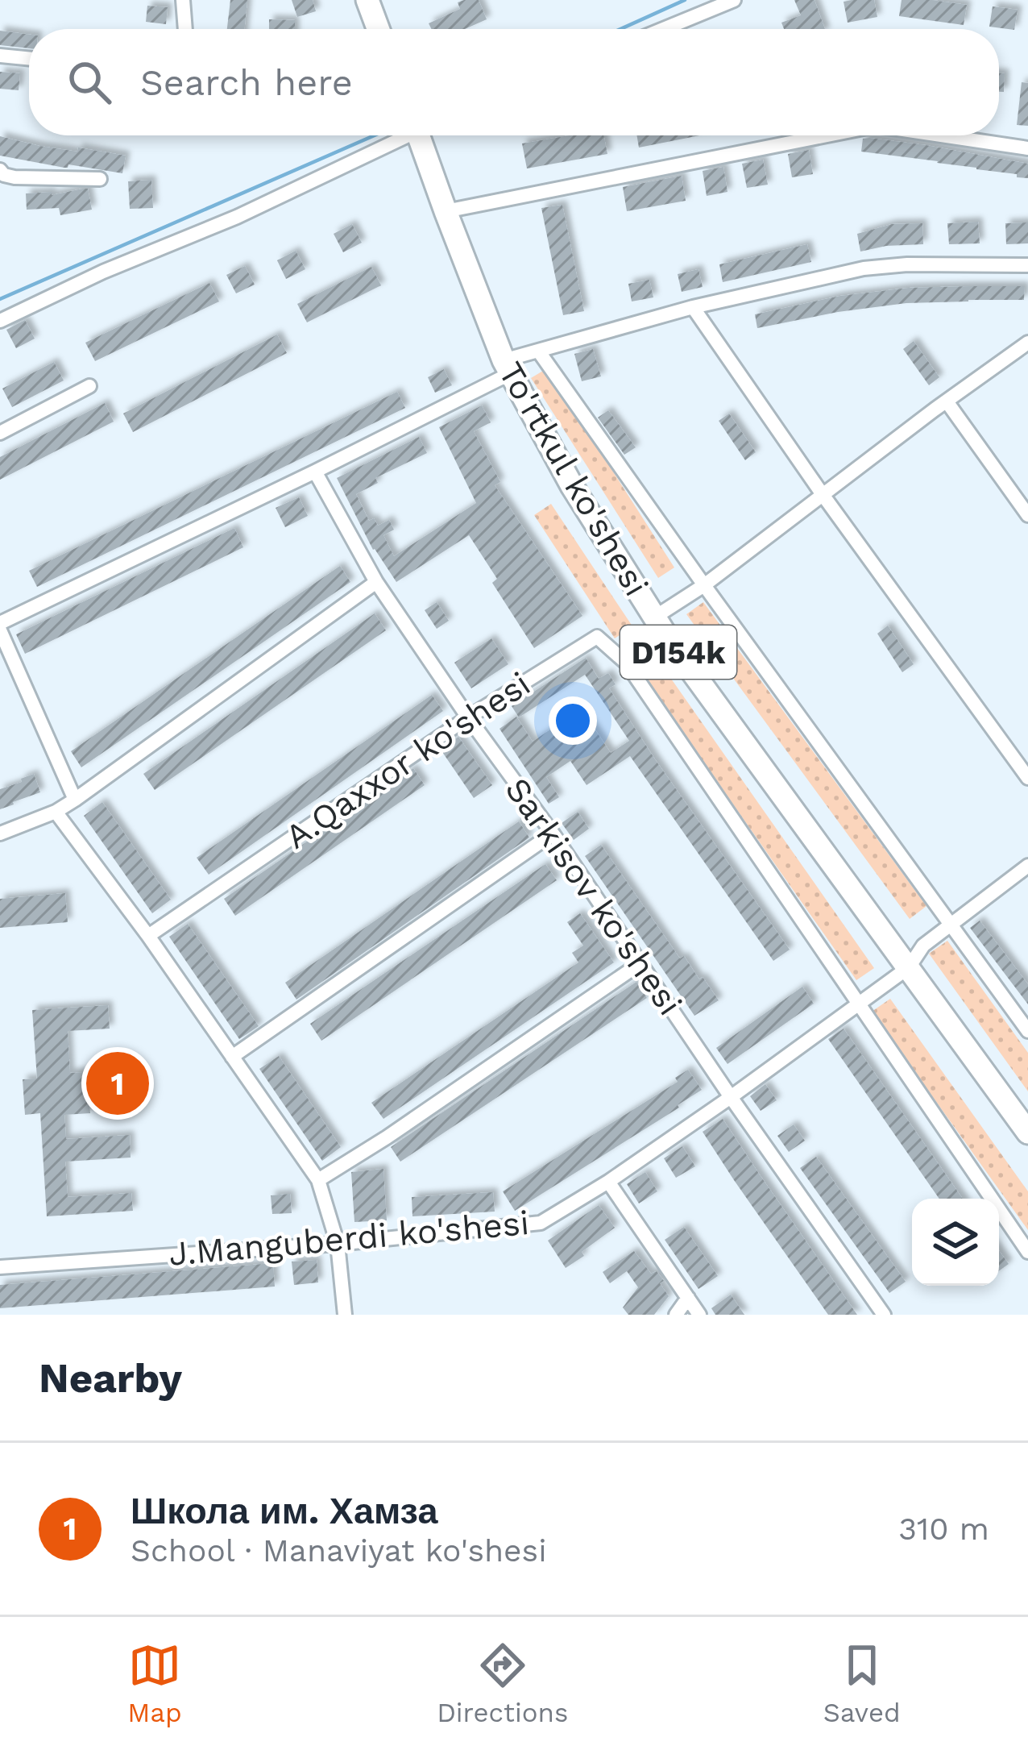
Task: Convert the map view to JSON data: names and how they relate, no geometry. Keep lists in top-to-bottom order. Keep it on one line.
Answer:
{"streets":{"main road":["To'rtkul ko'shesi","D154k"],"street":["A.Qaxxor ko'shesi","Sarkisov ko'shesi","J.Manguberdi ko'shesi"]},"crossings":[["To'rtkul ko'shesi","J.Manguberdi ko'shesi"],["A.Qaxxor ko'shesi","Sarkisov ko'shesi"],["Sarkisov ko'shesi","J.Manguberdi ko'shesi"]],"page":{"search":"Search here","pins":"1","heading":"Nearby","list":[{"mark":"1","name":"Школа им. Хамза","note":"School · Manaviyat ko'shesi","value":"310 m"}],"nav":["Map","Directions","Saved"]}}
